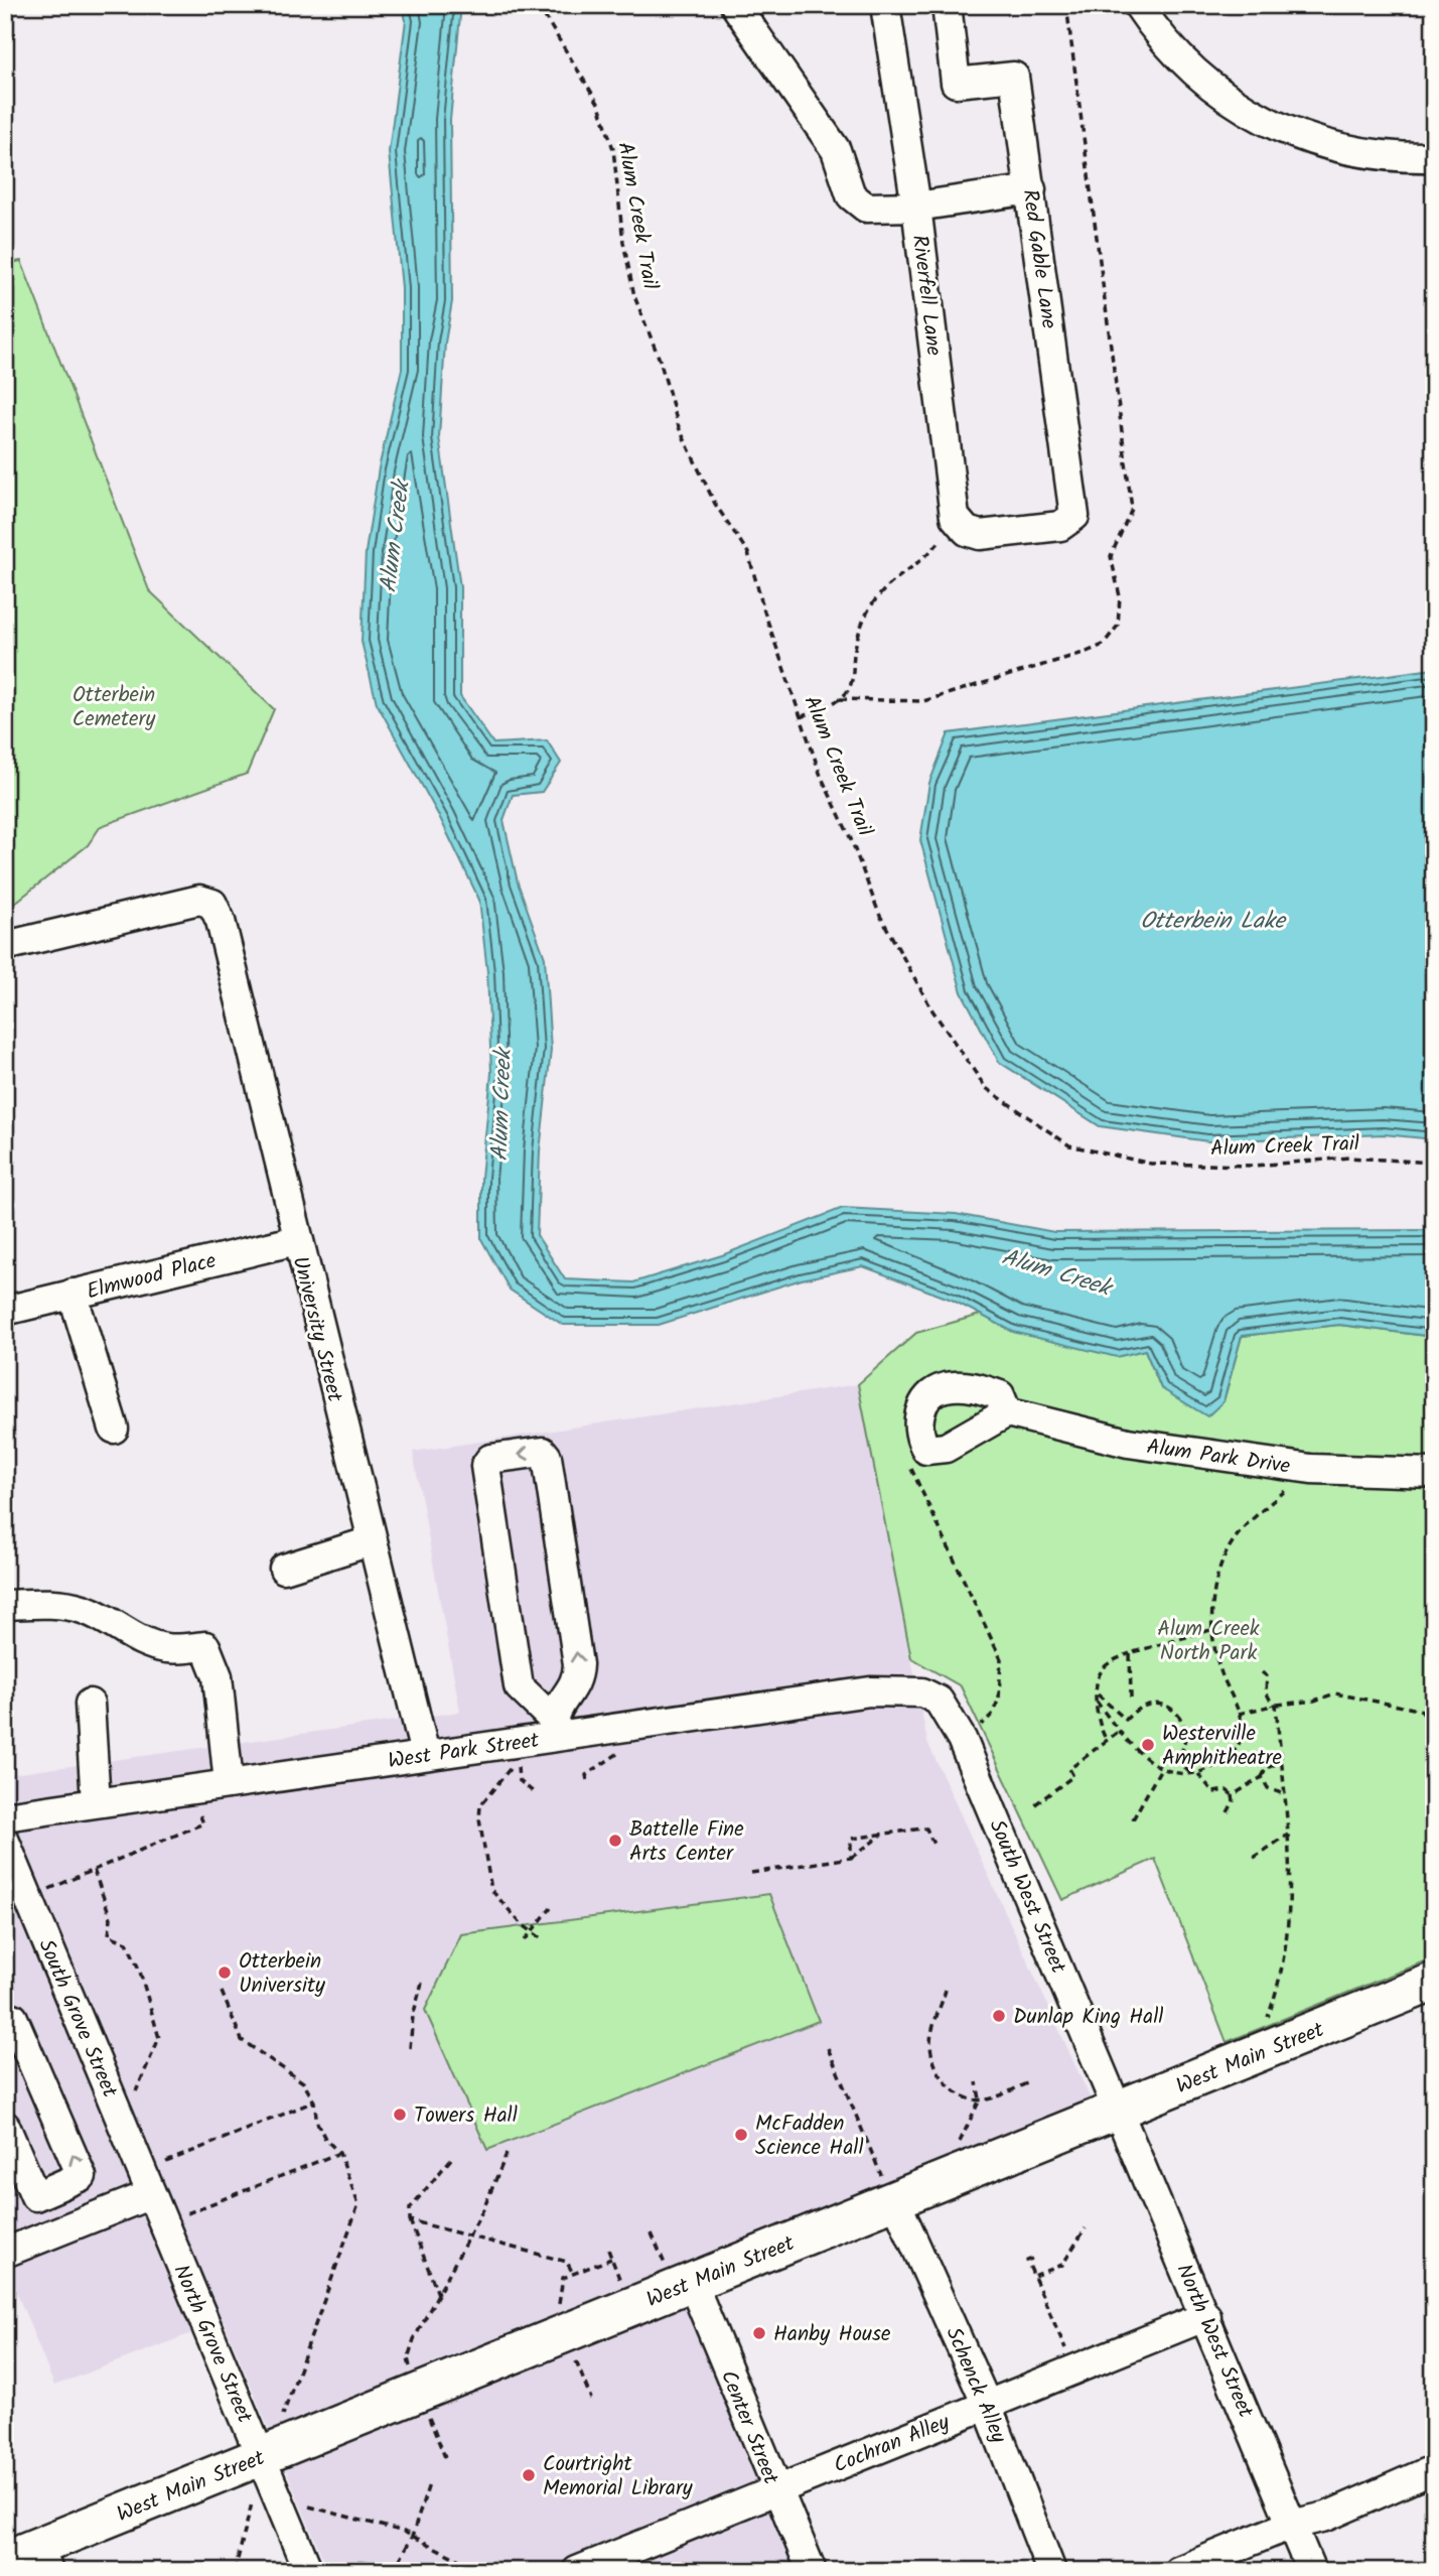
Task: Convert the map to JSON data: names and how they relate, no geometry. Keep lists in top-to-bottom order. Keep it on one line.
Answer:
{"streets":{"main road":["West Main Street"],"street":["Red Gable Lane","Riverfell Lane","Elmwood Place","University Street","Alum Park Drive","West Park Street","South West Street","South Grove Street","North West Street","North Grove Street","Schenck Alley","Center Street","Cochran Alley"],"path":["Alum Creek Trail"]},"crossings":[["Red Gable Lane","Riverfell Lane"],["Elmwood Place","University Street"],["University Street","West Park Street"],["West Park Street","South West Street"],["South West Street","West Main Street"],["South West Street","North West Street"],["South Grove Street","North Grove Street"],["West Main Street","North West Street"],["West Main Street","North Grove Street"],["West Main Street","Schenck Alley"],["West Main Street","Center Street"],["North West Street","Cochran Alley"],["Schenck Alley","Cochran Alley"],["Center Street","Cochran Alley"]],"water":["Alum Creek","Otterbein Lake"],"parks":["Otterbein Cemetery","Alum Creek North Park"],"places":["Westerville Amphitheatre","Battelle Fine Arts Center","Otterbein University","Dunlap King Hall","Towers Hall","McFadden Science Hall","Hanby House","Courtright Memorial Library"]}
